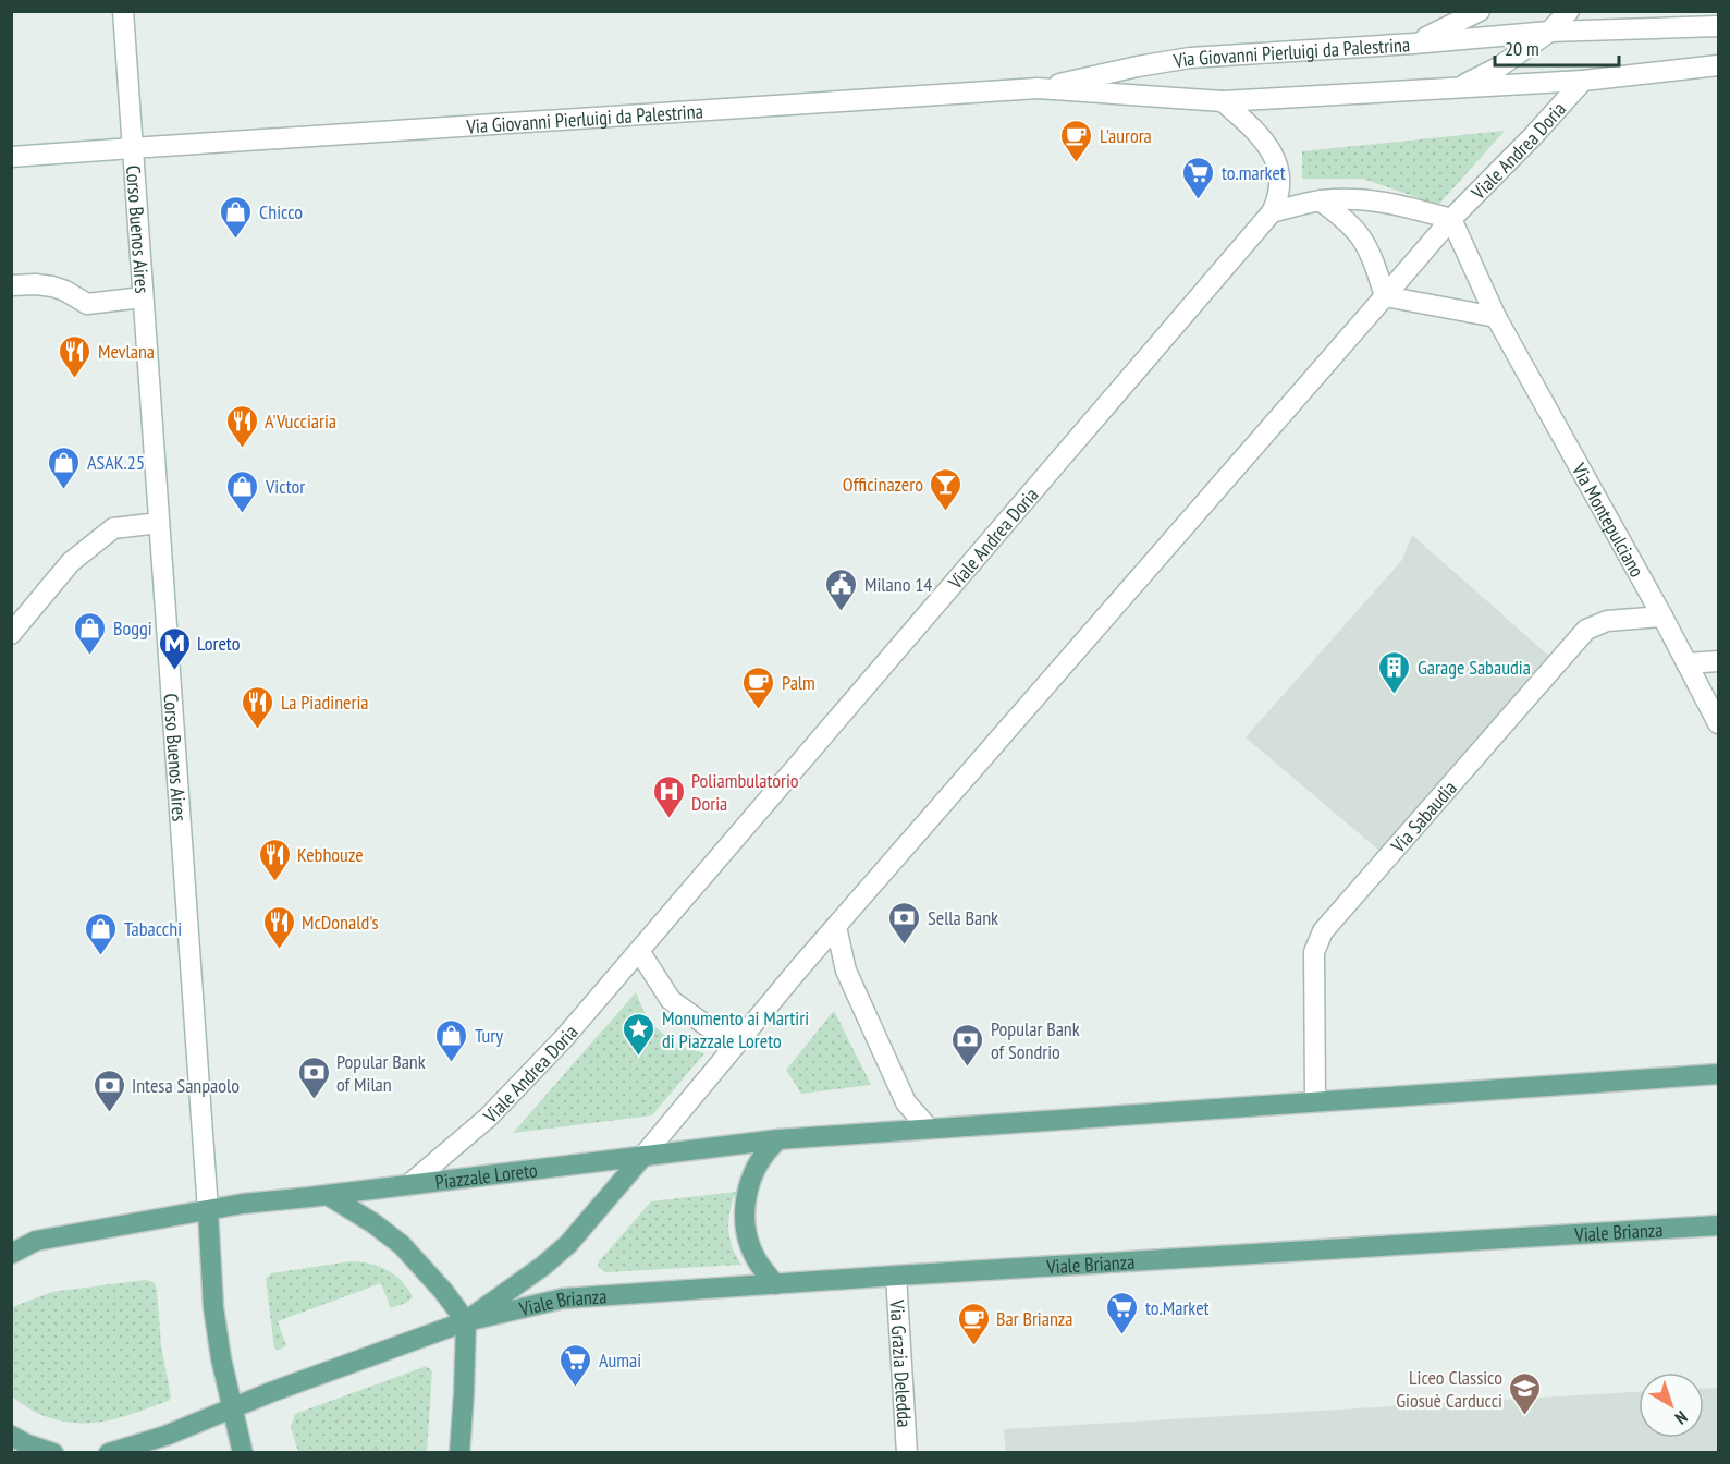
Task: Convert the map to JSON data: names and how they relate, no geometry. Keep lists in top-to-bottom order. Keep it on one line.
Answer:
{"streets":{"main road":["Piazzale Loreto","Viale Brianza"],"street":["Via Giovanni Pierluigi da Palestrina","Viale Andrea Doria","Corso Buenos Aires","Via Montepulciano","Via Sabaudia","Via Grazia Deledda"]},"crossings":[["Via Giovanni Pierluigi da Palestrina","Viale Andrea Doria"],["Via Giovanni Pierluigi da Palestrina","Corso Buenos Aires"],["Viale Andrea Doria","Via Montepulciano"],["Viale Andrea Doria","Piazzale Loreto"],["Corso Buenos Aires","Piazzale Loreto"],["Via Montepulciano","Via Sabaudia"],["Viale Brianza","Via Grazia Deledda"]],"places":{"cafe":["L'aurora","Palm","Bar Brianza"],"supermarket":["to.market","to.Market","Aumai"],"shop":["Chicco","ASAK.25","Victor","Boggi","Tabacchi","Tury"],"restaurant":["Mevlana","A'Vucciaria","La Piadineria","Kebhouze","McDonald's"],"bar":["Officinazero"],"public building":["Milano 14"],"metro station":["Loreto"],"building":["Garage Sabaudia"],"hospital":["Poliambulatorio Doria"],"bank":["Sella Bank","Popular Bank of Sondrio","Popular Bank of Milan","Intesa Sanpaolo"],"place":["Monumento ai Martiri di Piazzale Loreto"],"school or university":["Liceo Classico Giosuè Carducci"]},"scale_bar":"20 m","north":"bottom right"}
